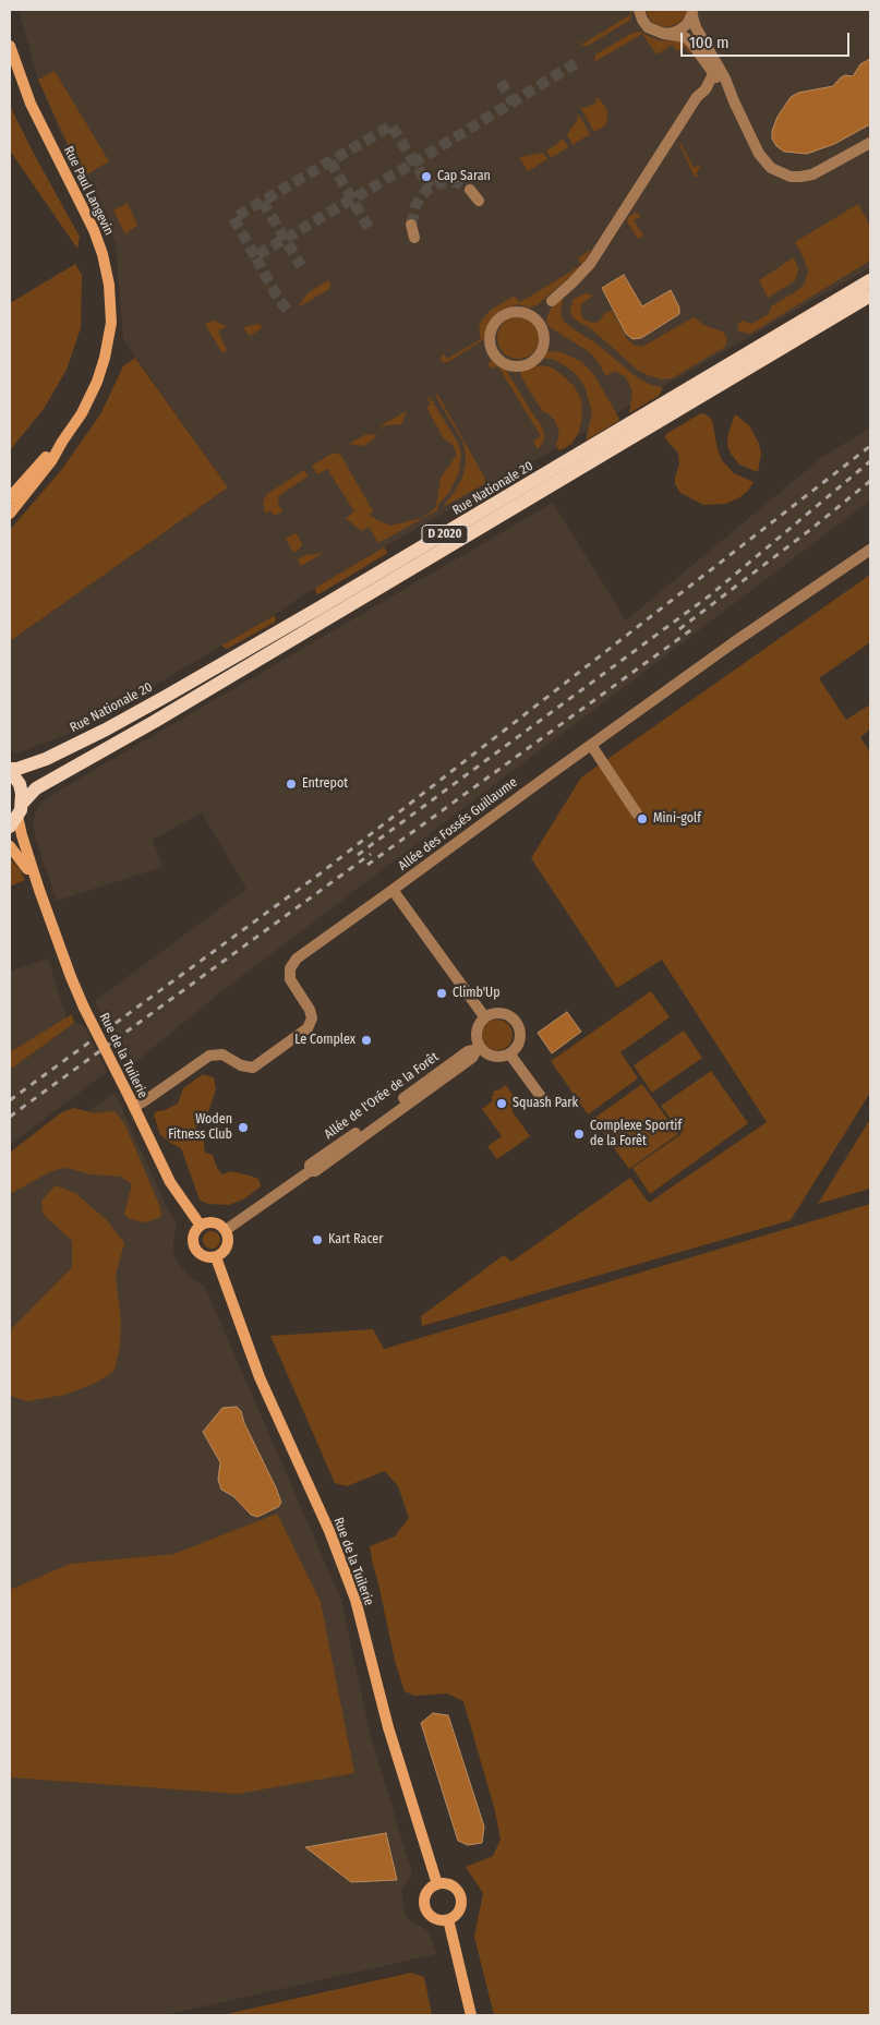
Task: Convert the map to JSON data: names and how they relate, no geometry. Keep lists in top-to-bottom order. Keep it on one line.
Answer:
{"streets":{"main road":["Rue Nationale 20","D 2020"],"street":["Rue Paul Langevin","Allée des Fossés Guillaume","Rue de la Tuilerie","Allée de l'Orée de la Forêt"]},"crossings":[["Rue Nationale 20","Rue de la Tuilerie"],["Allée des Fossés Guillaume","Rue de la Tuilerie"],["Rue de la Tuilerie","Allée de l'Orée de la Forêt"]],"places":["Cap Saran","Entrepot","Mini-golf","Climb'Up","Le Complex","Squash Park","Woden Fitness Club","Complexe Sportif de la Forêt","Kart Racer"],"scale_bar":"100 m"}
